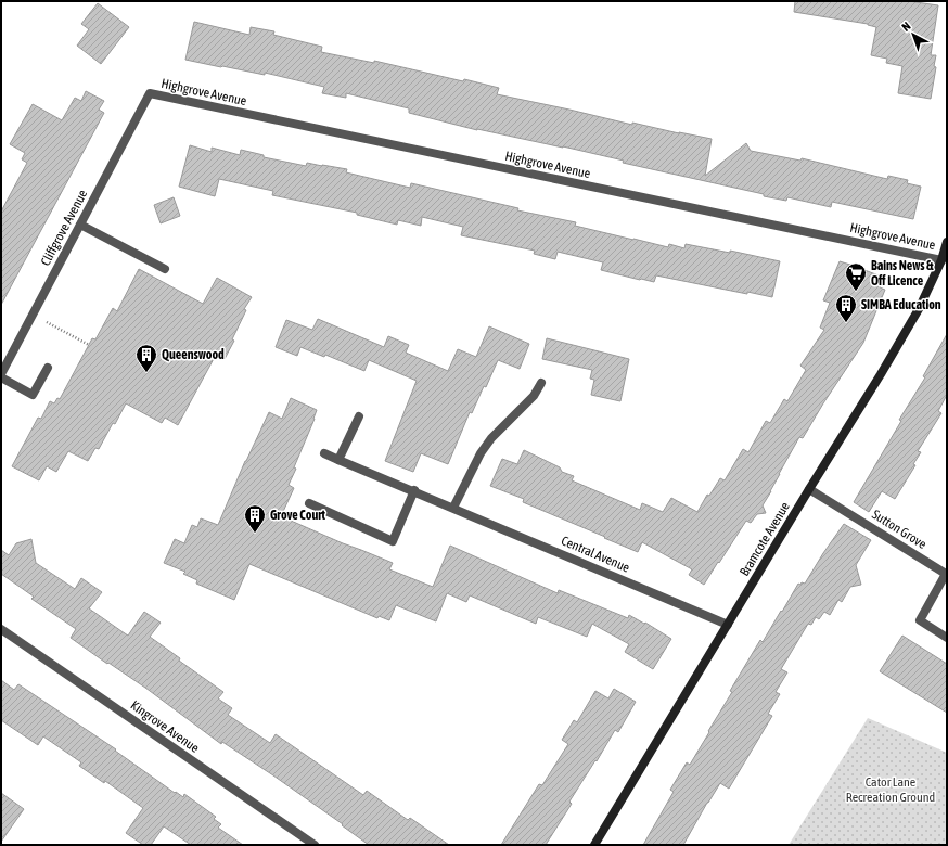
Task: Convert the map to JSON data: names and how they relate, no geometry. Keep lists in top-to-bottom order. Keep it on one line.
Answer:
{"streets":{"street":["Highgrove Avenue","Cliffgrove Avenue","Sutton Grove","Bramcote Avenue","Central Avenue","Kingrove Avenue"]},"crossings":[["Highgrove Avenue","Cliffgrove Avenue"],["Highgrove Avenue","Bramcote Avenue"],["Sutton Grove","Bramcote Avenue"],["Bramcote Avenue","Central Avenue"]],"parks":["Cator Lane Recreation Ground"],"places":{"supermarket":["Bains News & Off Licence"],"building":["SIMBA Education","Queenswood","Grove Court"]},"north":"top left"}
